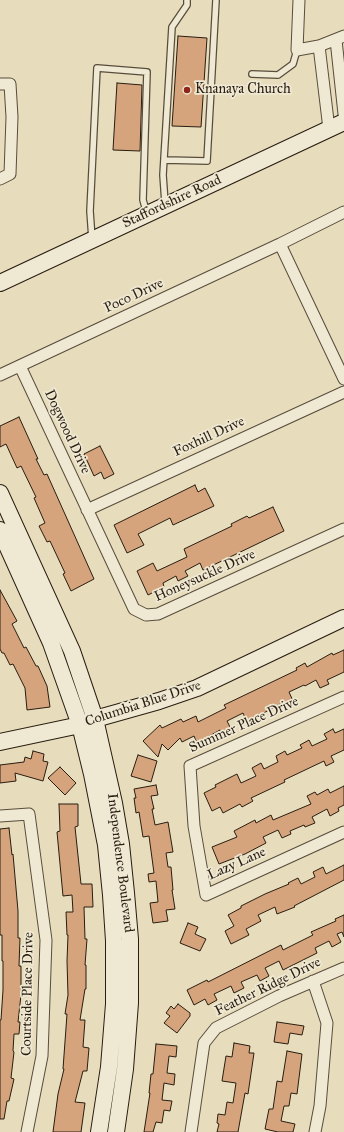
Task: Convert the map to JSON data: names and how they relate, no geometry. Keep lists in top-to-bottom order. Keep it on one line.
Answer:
{"streets":{"main road":["Staffordshire Road","Columbia Blue Drive","Independence Boulevard"],"street":["Poco Drive","Dogwood Drive","Foxhill Drive","Honeysuckle Drive","Summer Place Drive","Lazy Lane","Feather Ridge Drive","Courtside Place Drive"]},"crossings":[["Poco Drive","Dogwood Drive"],["Dogwood Drive","Foxhill Drive"],["Dogwood Drive","Honeysuckle Drive"],["Foxhill Drive","Honeysuckle Drive"],["Columbia Blue Drive","Independence Boulevard"],["Summer Place Drive","Lazy Lane"]],"places":["Knanaya Church"]}
